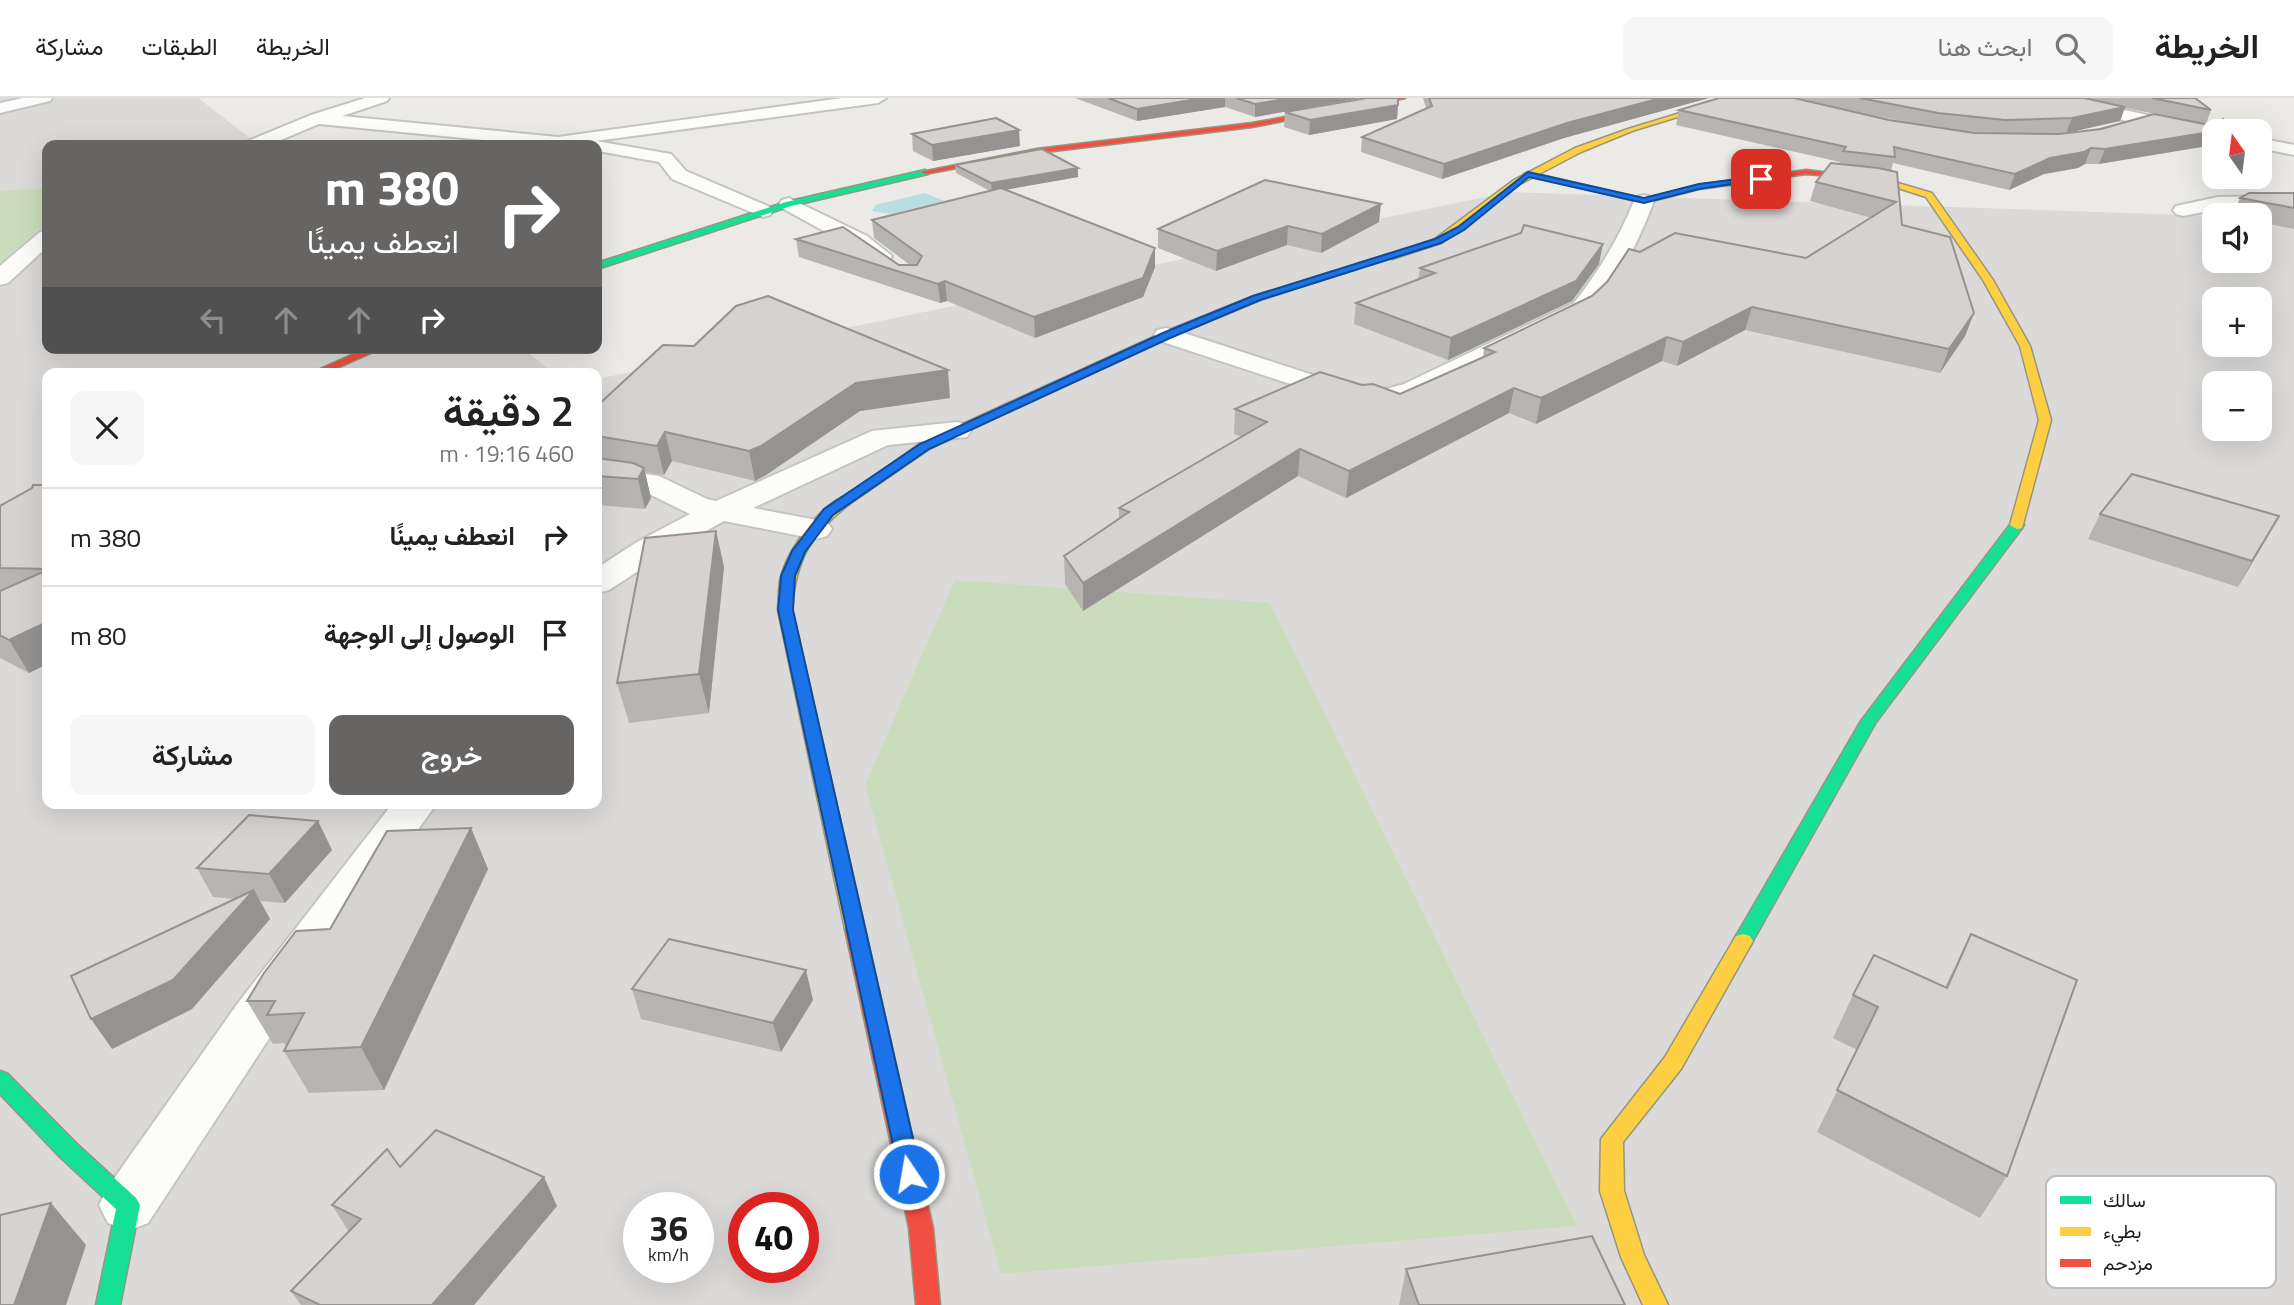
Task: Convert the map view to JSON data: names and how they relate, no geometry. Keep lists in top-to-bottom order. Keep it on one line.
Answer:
{"legend":["سالك","بطيء","مزدحم"],"north":"top","page":{"header":"الخريطة","search":"ابحث هنا","nav":["الخريطة","الطبقات","مشاركة"],"map_buttons":["+","−"],"turn":["380 m","انعطف يمينًا"],"heading":["2 دقيقة","460 m · 19:16"],"list":[{"name":"انعطف يمينًا","value":"380 m"},{"name":"الوصول إلى الوجهة","value":"80 m"}],"buttons":["خروج","مشاركة"],"speed":"36 km/h","limit":"40"}}
